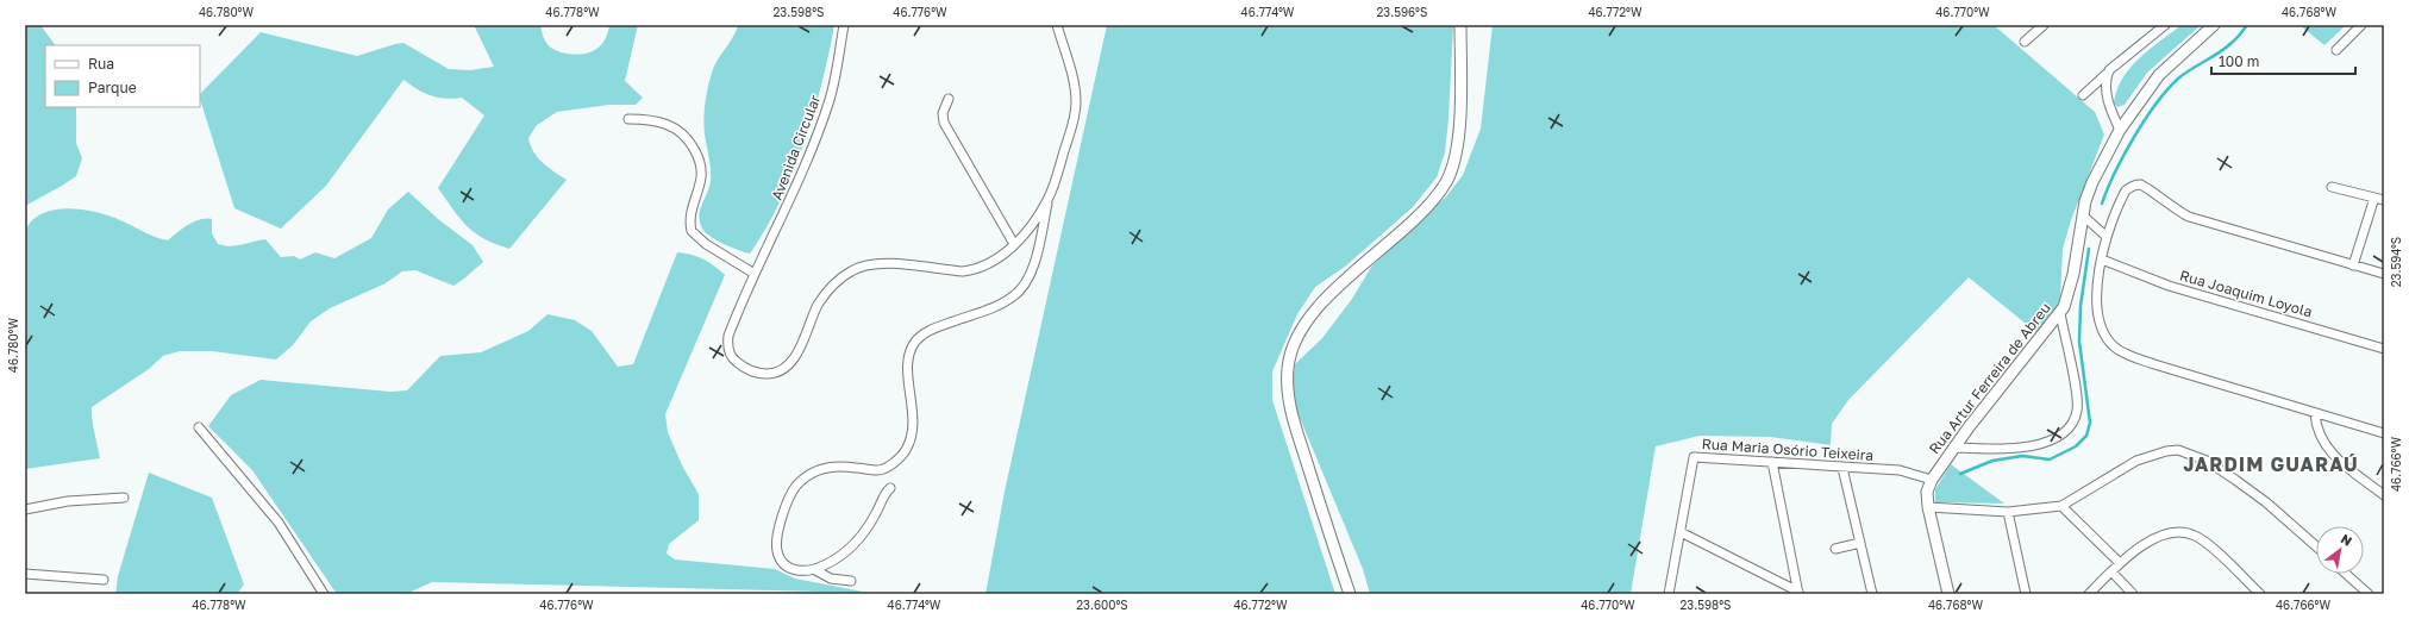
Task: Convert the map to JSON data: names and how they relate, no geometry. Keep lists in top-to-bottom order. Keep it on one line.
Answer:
{"streets":{"street":["Avenida Circular","Rua Joaquim Loyola","Rua Artur Ferreira de Abreu","Rua Maria Osório Teixeira"]},"crossings":[["Rua Artur Ferreira de Abreu","Rua Maria Osório Teixeira"]],"districts":["JARDIM GUARAÚ"],"legend":["Rua","Parque"],"scale_bar":"100 m","north":"top right","coordinates":["46.780°W","46.778°W","23.598°S","46.776°W","46.774°W","23.596°S","46.772°W","46.770°W","46.768°W","23.594°S","46.766°W","23.600°S"]}
